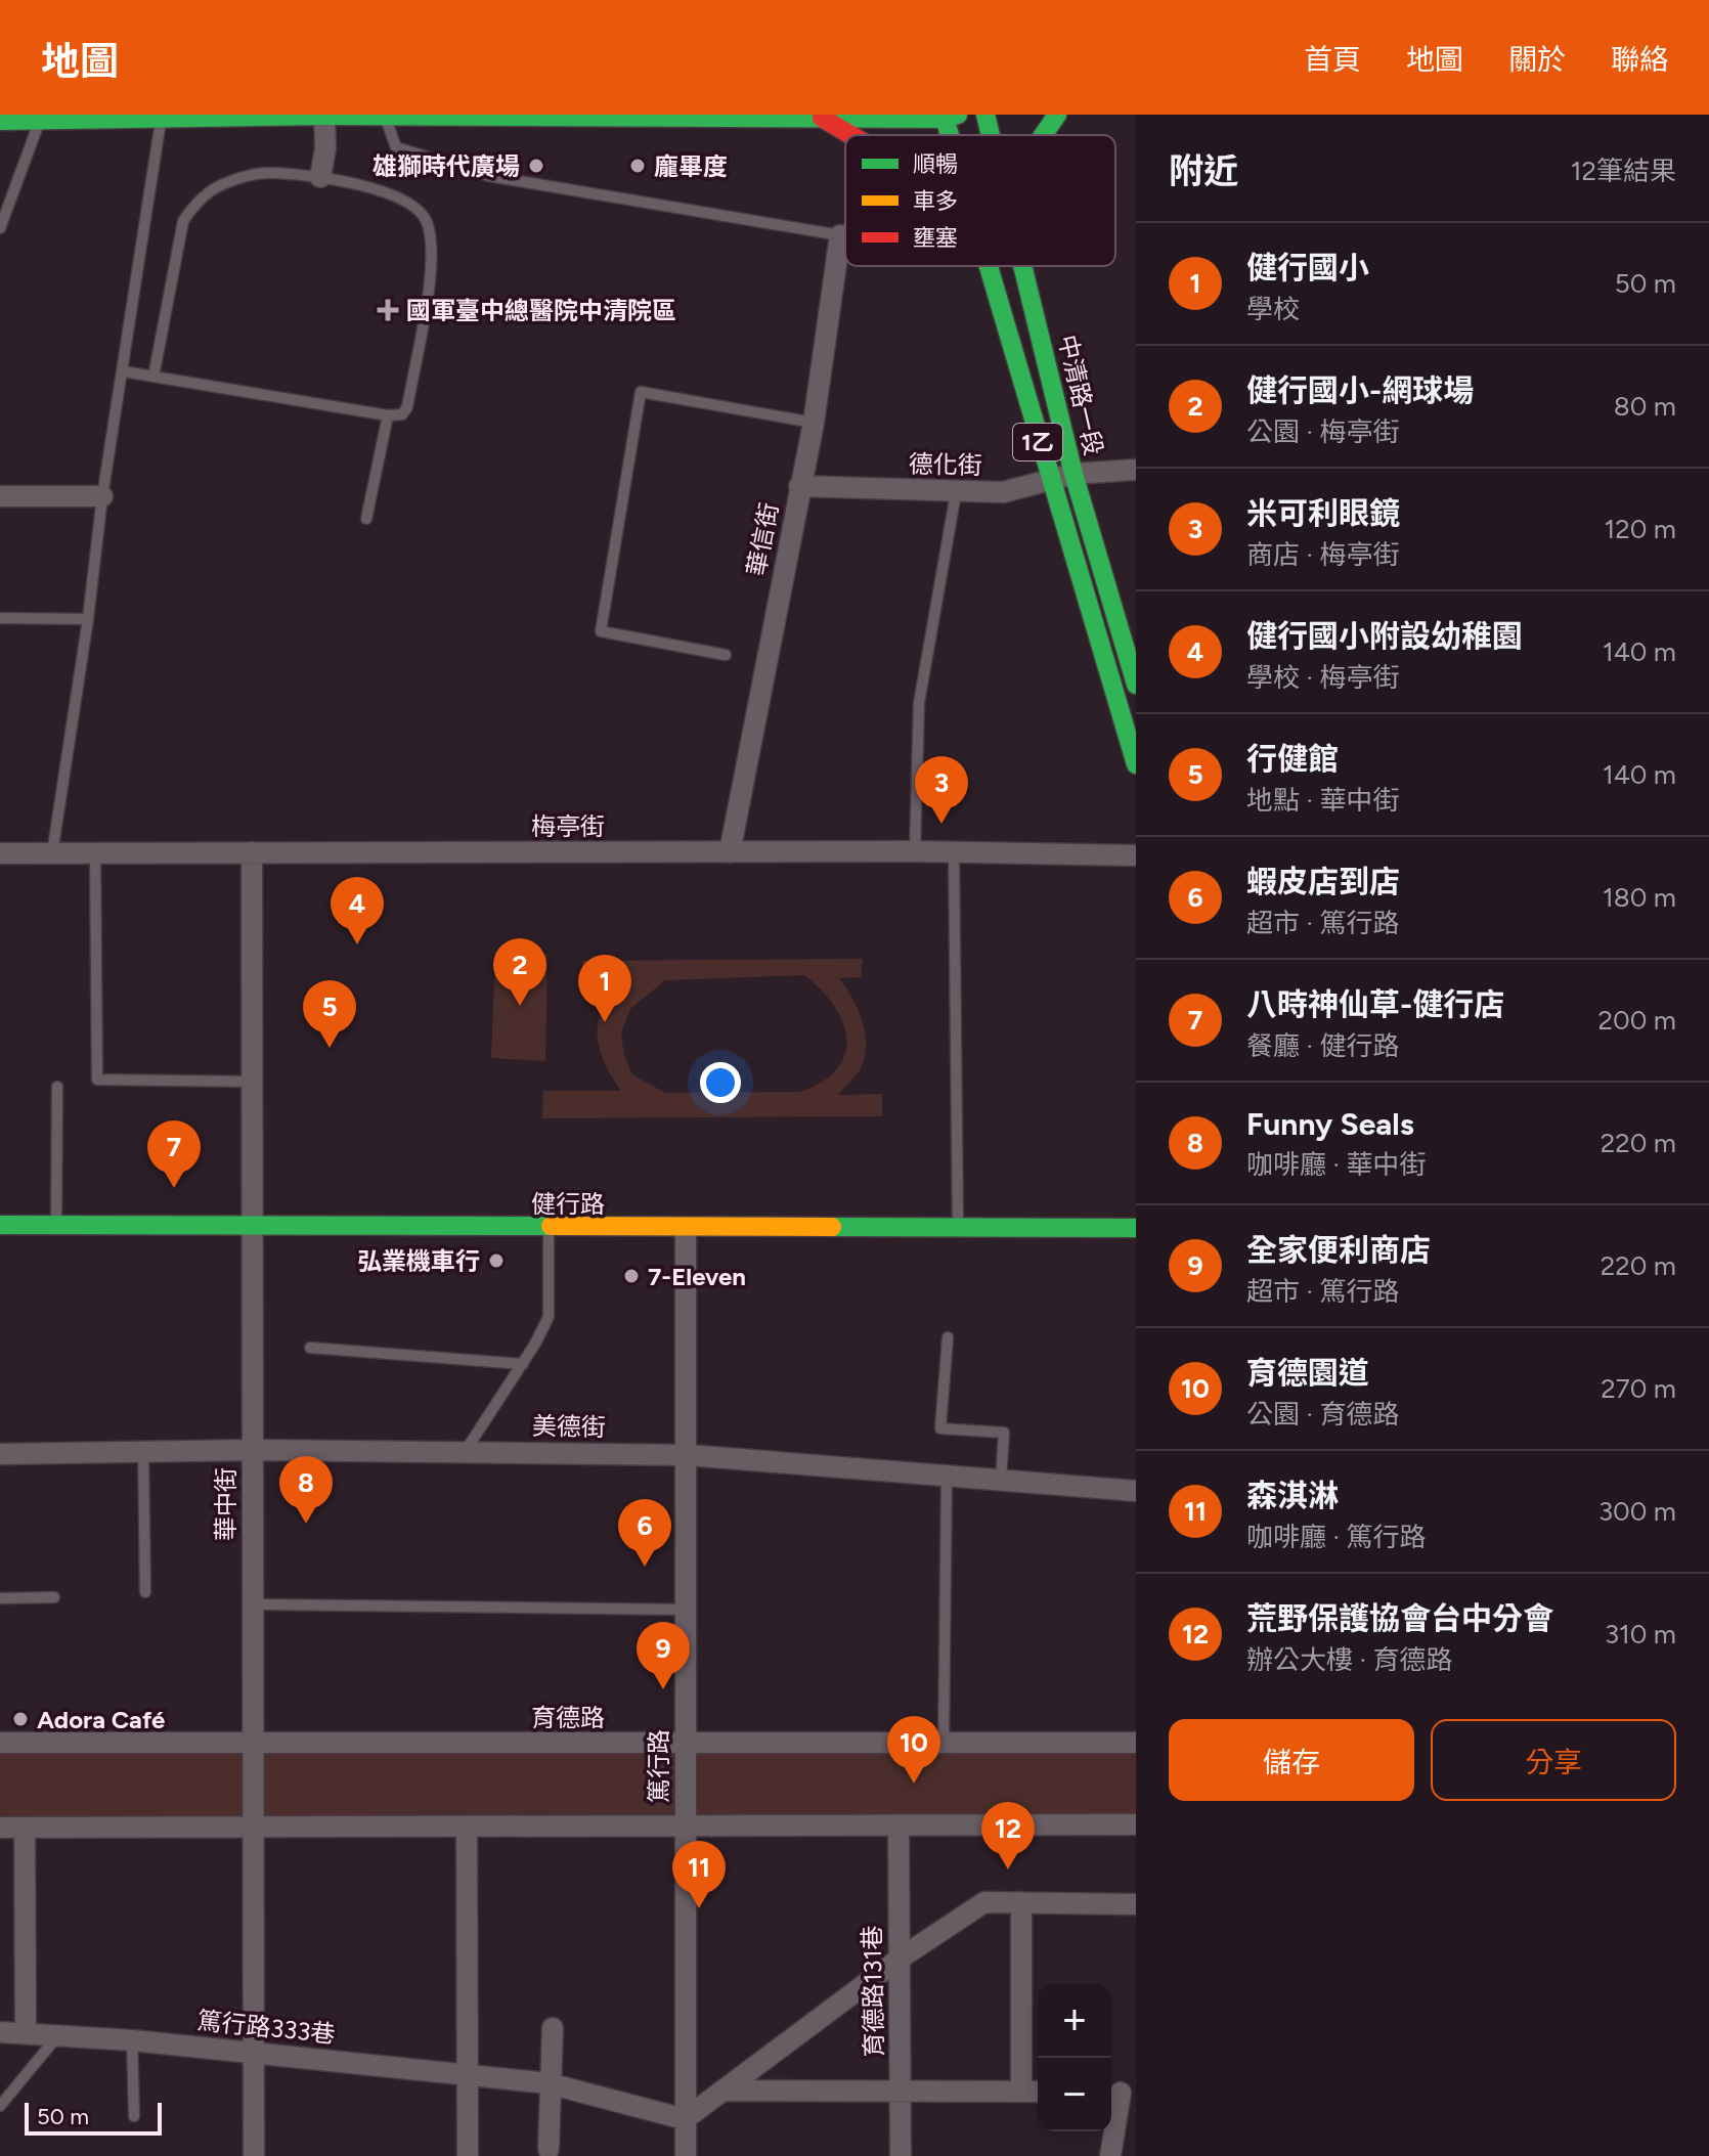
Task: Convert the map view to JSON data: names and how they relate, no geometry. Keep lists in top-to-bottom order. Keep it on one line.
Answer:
{"streets":{"main road":["中清路一段","1乙","健行路"],"street":["德化街","華信街","梅亭街","美德街","華中街","育德路","篤行路","育德路131巷","篤行路333巷"]},"crossings":[["中清路一段","德化街"],["德化街","華信街"],["華信街","梅亭街"],["梅亭街","華中街"],["健行路","華中街"],["健行路","篤行路"],["美德街","華中街"],["美德街","篤行路"],["華中街","育德路"],["華中街","篤行路333巷"],["育德路","篤行路"],["篤行路","篤行路333巷"]],"places":{"other":["雄獅時代廣場","龐畢度","弘業機車行","7-Eleven","Adora Café"],"health":["國軍臺中總醫院中清院區"]},"legend":["順暢","車多","壅塞"],"scale_bar":"50 m","page":{"header":"地圖","nav":["首頁","地圖","關於","聯絡"],"heading":["附近","12筆結果"],"list":[{"mark":"1","name":"健行國小","note":"學校","value":"50 m"},{"mark":"2","name":"健行國小-網球場","note":"公園 · 梅亭街","value":"80 m"},{"mark":"3","name":"米可利眼鏡","note":"商店 · 梅亭街","value":"120 m"},{"mark":"4","name":"健行國小附設幼稚園","note":"學校 · 梅亭街","value":"140 m"},{"mark":"5","name":"行健館","note":"地點 · 華中街","value":"140 m"},{"mark":"6","name":"蝦皮店到店","note":"超市 · 篤行路","value":"180 m"},{"mark":"7","name":"八時神仙草-健行店","note":"餐廳 · 健行路","value":"200 m"},{"mark":"8","name":"Funny Seals","note":"咖啡廳 · 華中街","value":"220 m"},{"mark":"9","name":"全家便利商店","note":"超市 · 篤行路","value":"220 m"},{"mark":"10","name":"育德園道","note":"公園 · 育德路","value":"270 m"},{"mark":"11","name":"森淇淋","note":"咖啡廳 · 篤行路","value":"300 m"},{"mark":"12","name":"荒野保護協會台中分會","note":"辦公大樓 · 育德路","value":"310 m"}],"pins":["3","4","2","1","5","7","8","6","9","10","12","11"],"buttons":["儲存","分享"],"map_buttons":["+","−"],"scale":"50 m"}}
